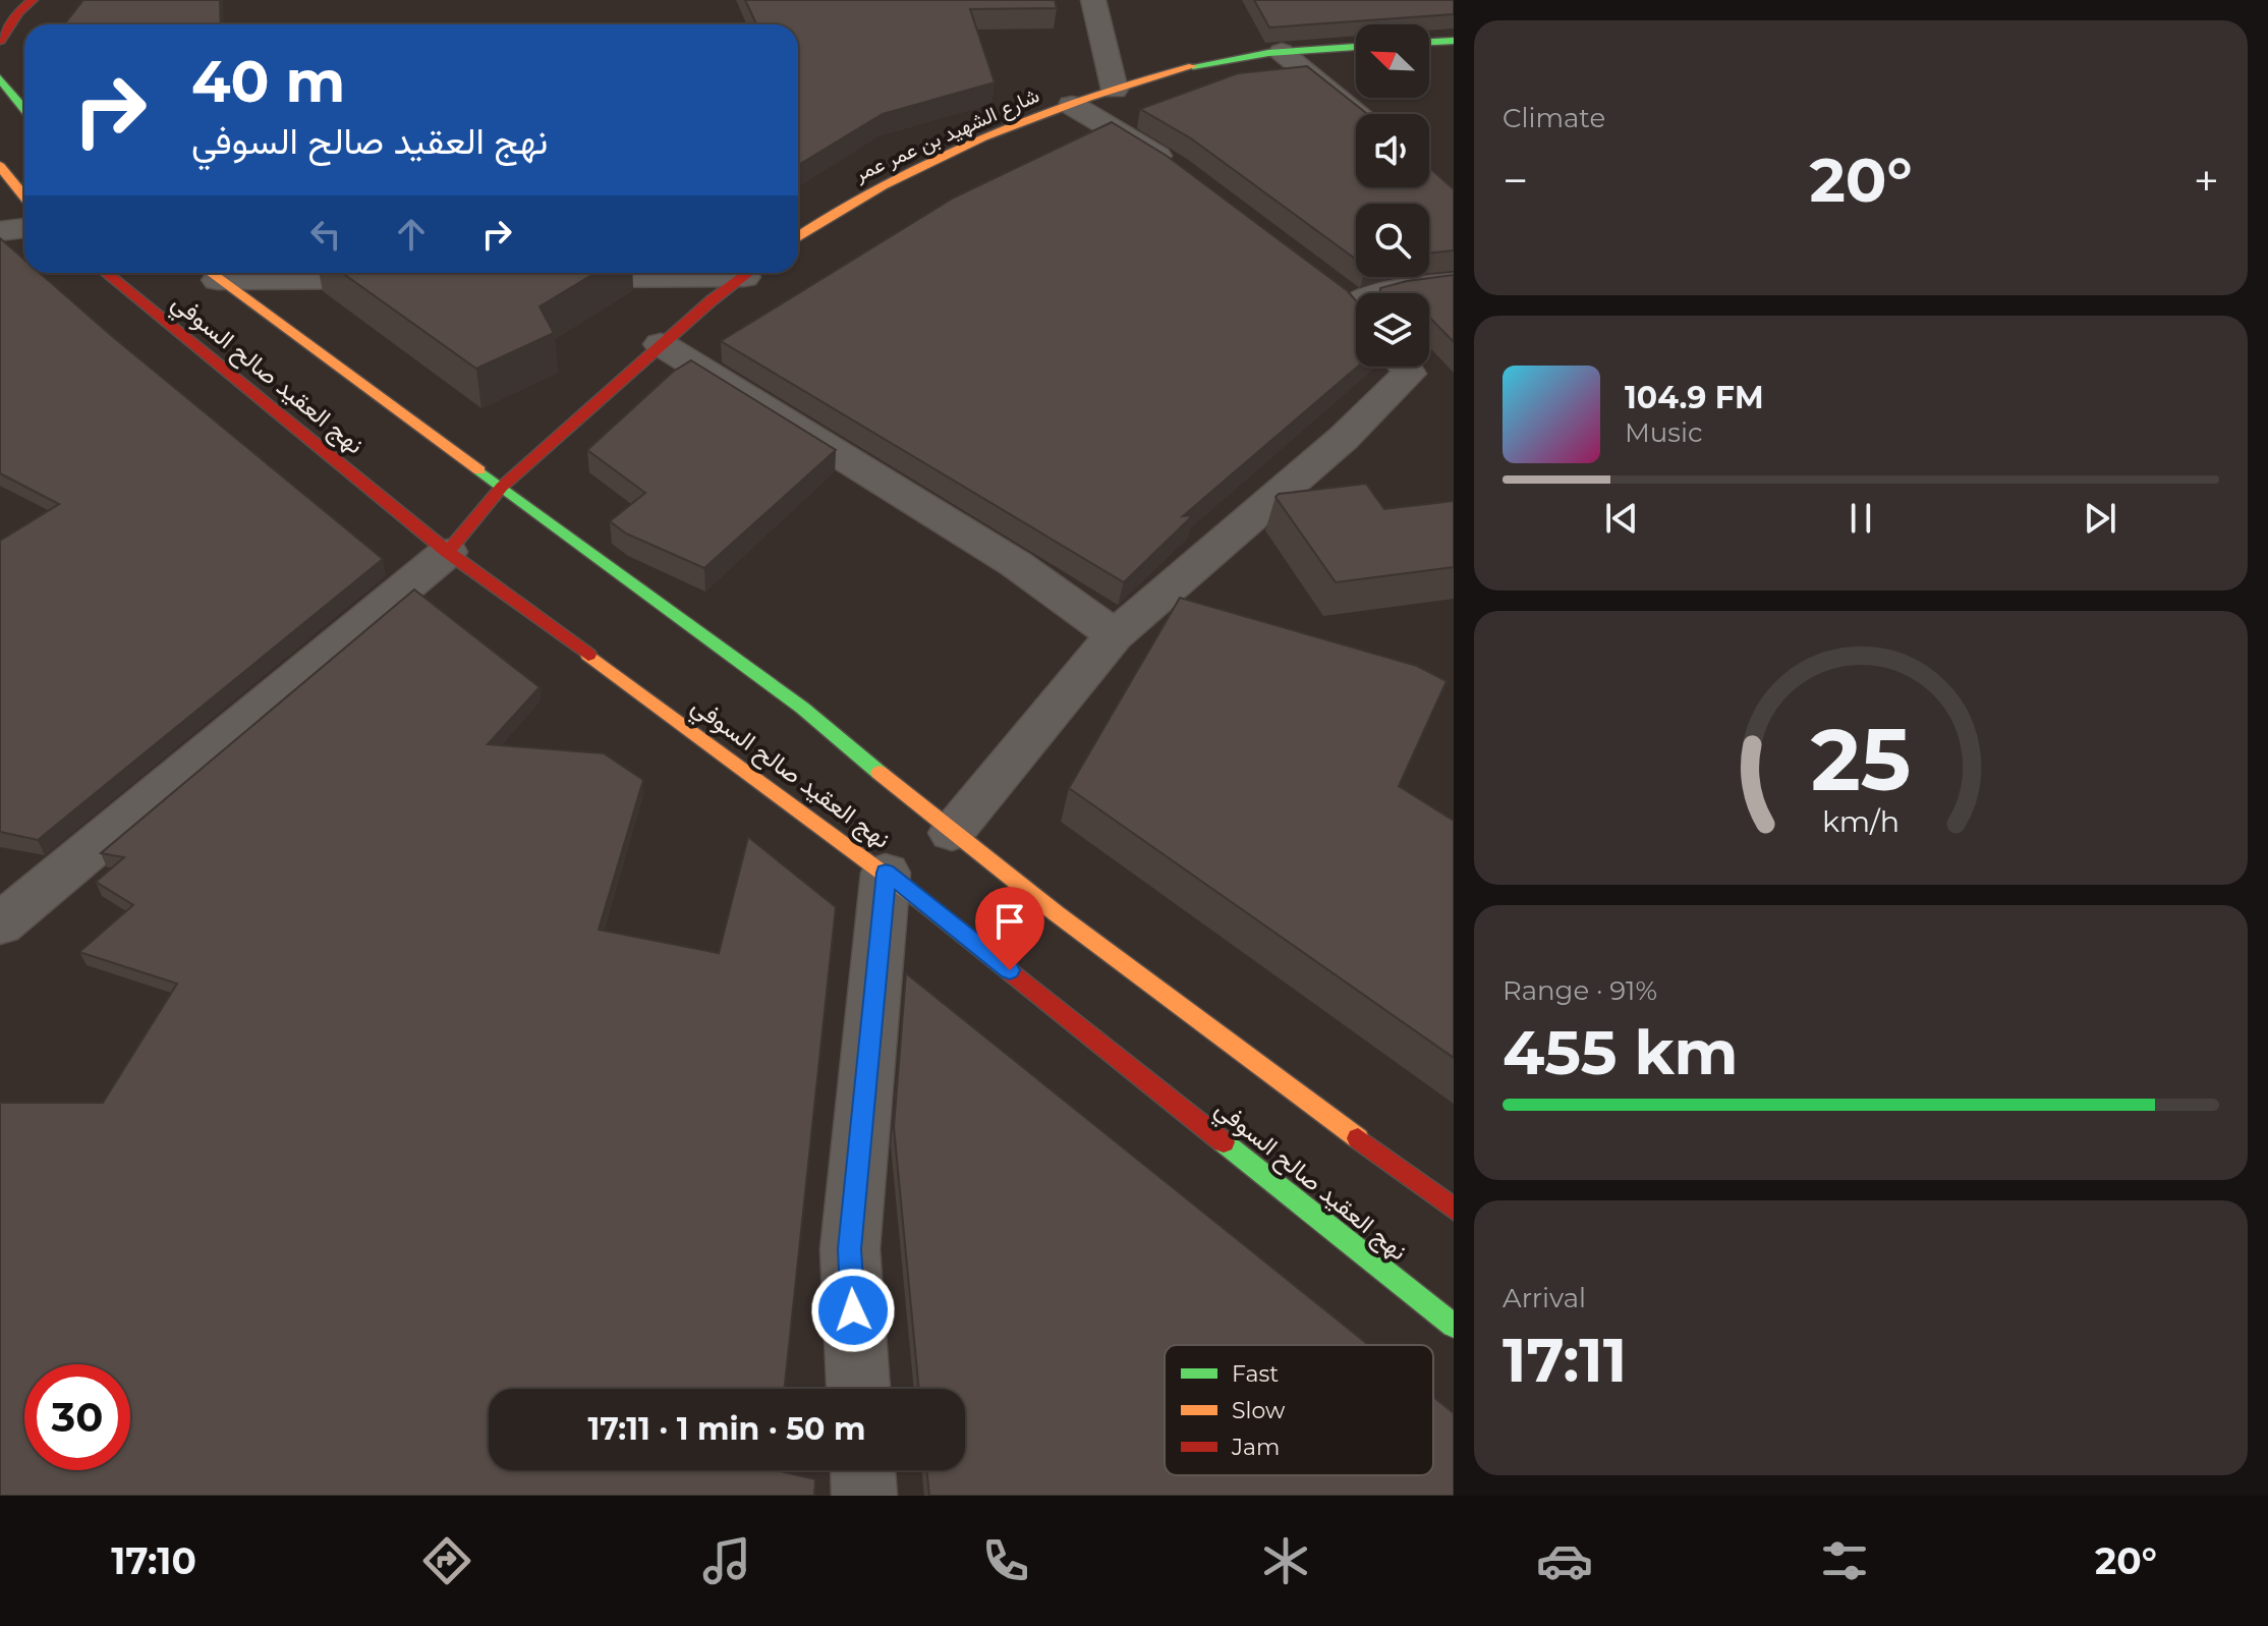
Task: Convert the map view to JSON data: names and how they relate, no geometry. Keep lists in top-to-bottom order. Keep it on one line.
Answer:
{"streets":{"main road":["شارع الشهيد بن عمر عمر","نهج العقيد صالح السوفي"]},"legend":["Fast","Slow","Jam"],"north":"top left","page":{"tile":["Climate",["Range · 91%","455 km"],["Arrival","17:11"]],"turn":["40 m","نهج العقيد صالح السوفي"],"heat":["−","20°","+"],"song":["104.9 FM","Music"],"limit":"30","trip":"17:11 · 1 min · 50 m","tabs":["17:10","20°"],"gauge":["25","km/h"]}}
